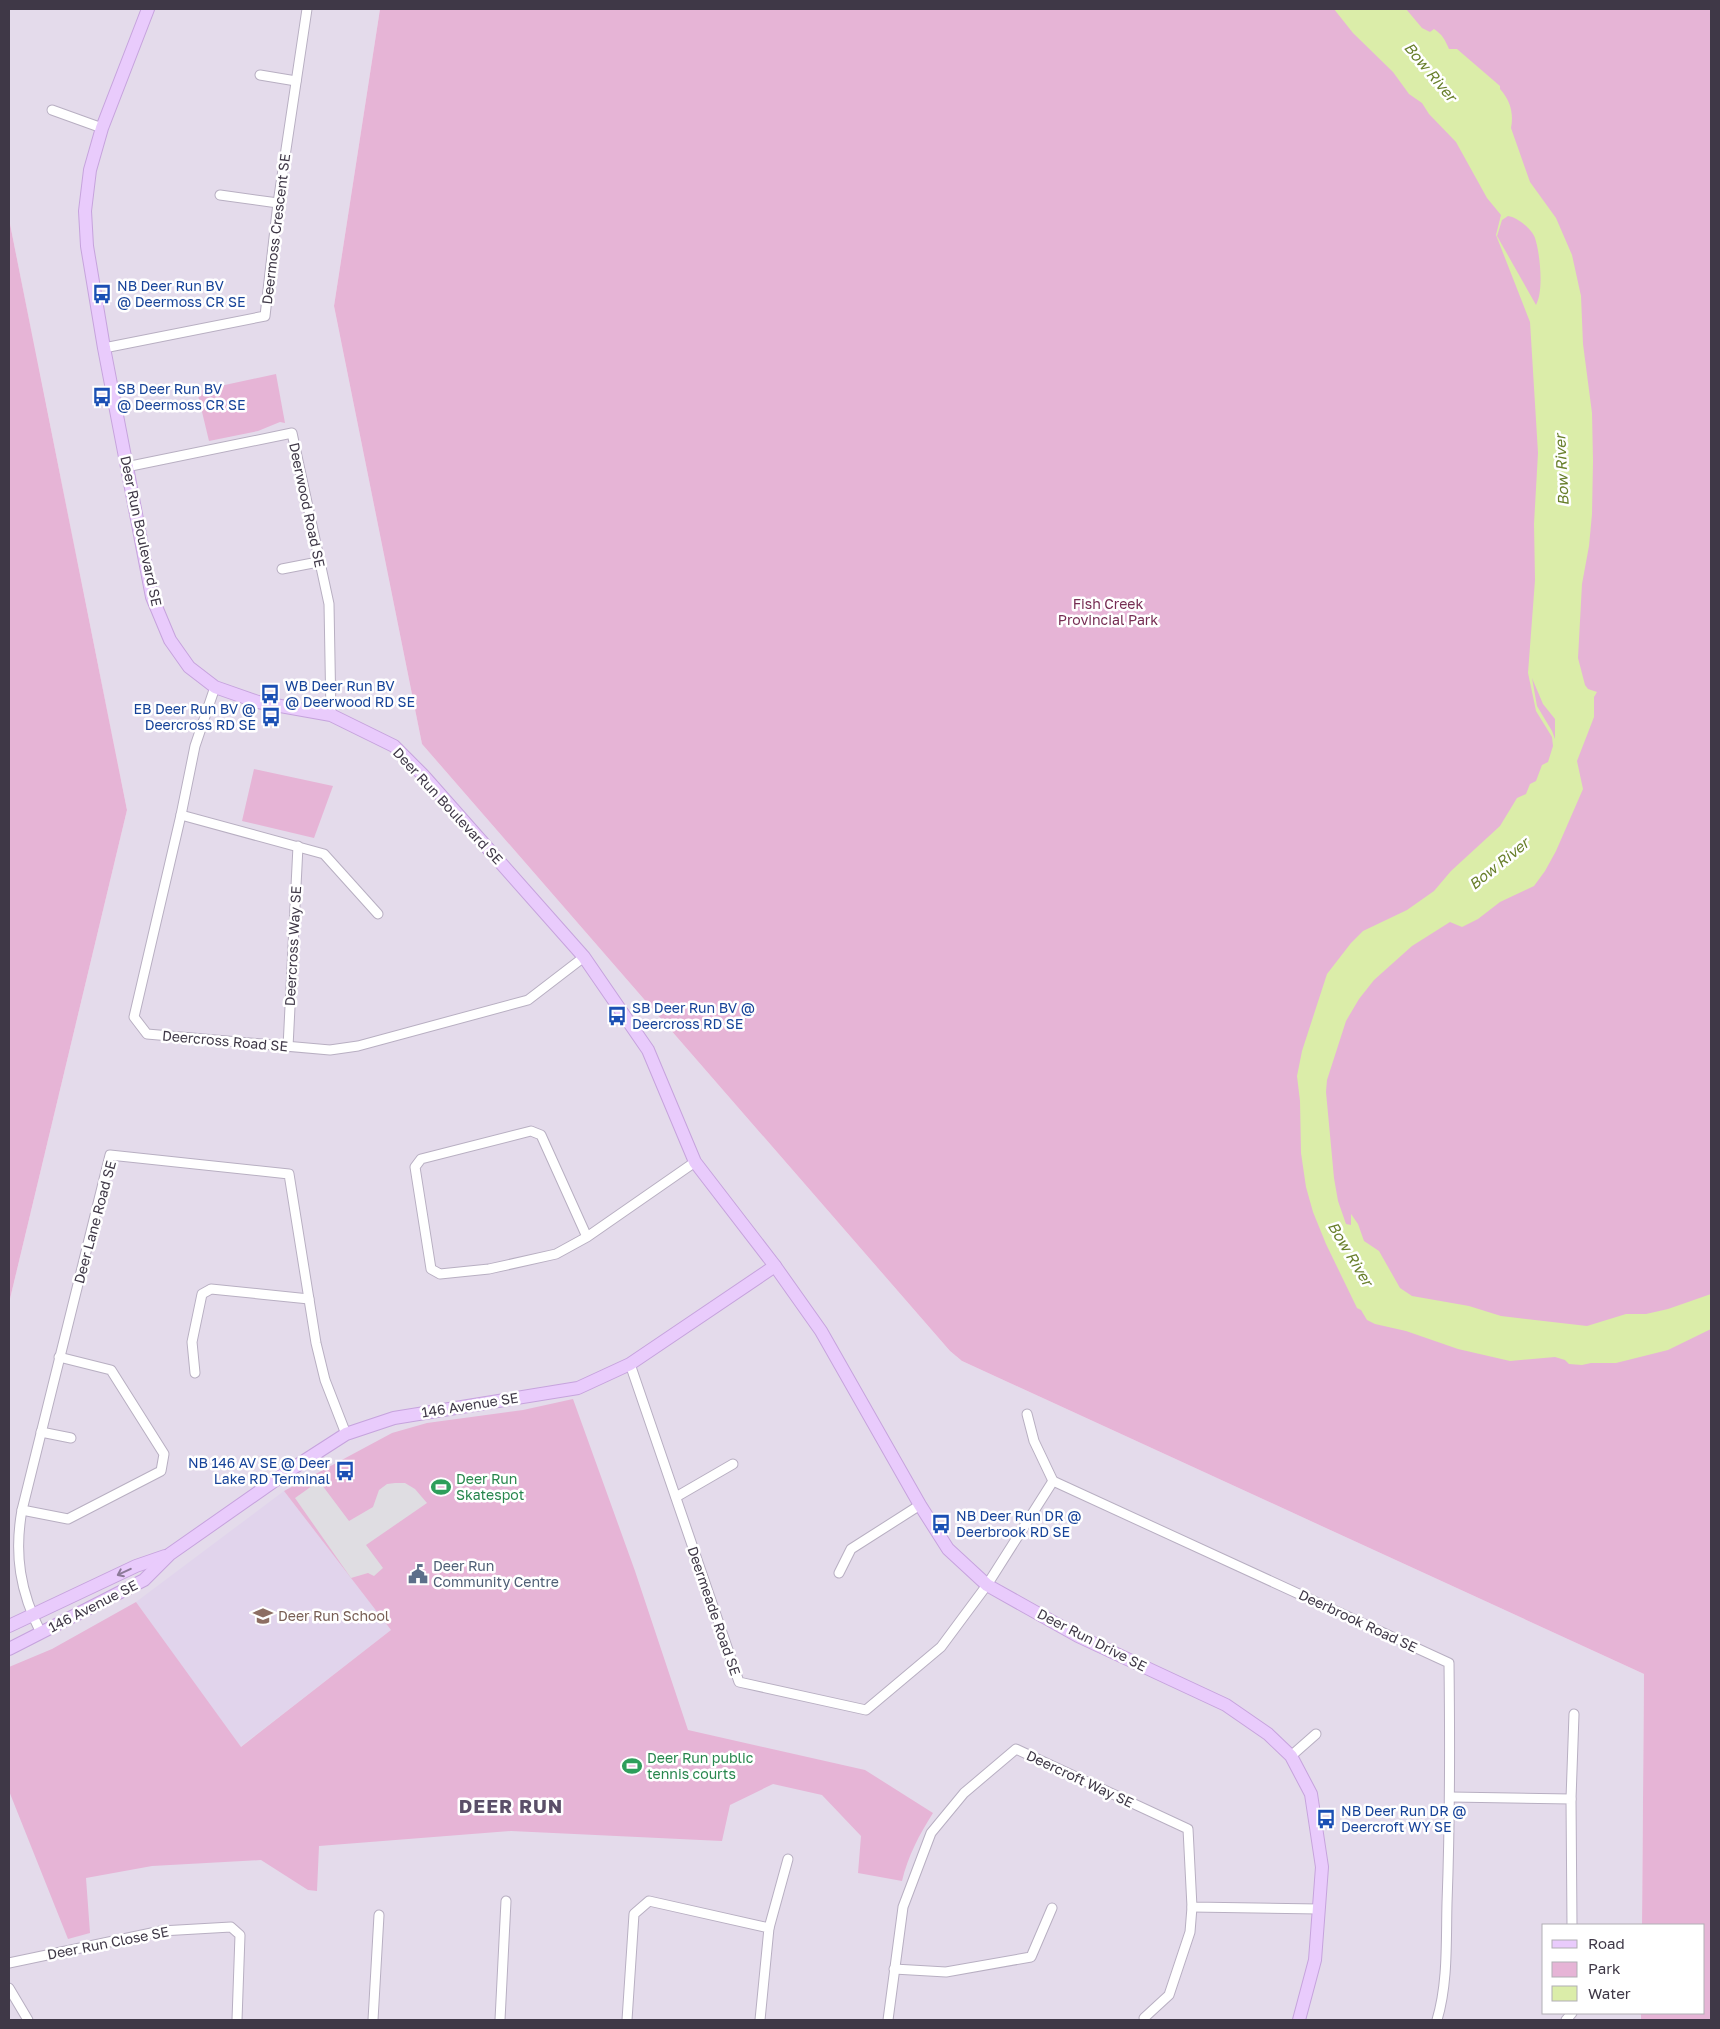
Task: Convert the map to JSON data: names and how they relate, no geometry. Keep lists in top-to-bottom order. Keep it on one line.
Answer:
{"streets":{"street":["Deermoss Crescent SE","Deerwood Road SE","Deer Run Boulevard SE","Deercross Way SE","Deercross Road SE","Deer Lane Road SE","146 Avenue SE","Deermeade Road SE","Deerbrook Road SE","Deer Run Drive SE","Deercroft Way SE","Deer Run Close SE"]},"crossings":[["Deermoss Crescent SE","Deer Run Boulevard SE"],["Deerwood Road SE","Deer Run Boulevard SE"],["Deer Run Boulevard SE","Deercross Road SE"],["Deer Run Boulevard SE","146 Avenue SE"],["Deer Run Boulevard SE","Deer Run Drive SE"],["Deercross Way SE","Deercross Road SE"],["Deer Lane Road SE","146 Avenue SE"],["146 Avenue SE","Deermeade Road SE"],["146 Avenue SE","Deer Run Drive SE"],["Deermeade Road SE","Deer Run Drive SE"]],"districts":["DEER RUN"],"water":["Bow River"],"parks":["Fish Creek Provincial Park"],"places":{"bus stop":["NB Deer Run BV @ Deermoss CR SE","SB Deer Run BV @ Deermoss CR SE","WB Deer Run BV @ Deerwood RD SE","EB Deer Run BV @ Deercross RD SE","SB Deer Run BV @ Deercross RD SE","NB 146 AV SE @ Deer Lake RD Terminal","NB Deer Run DR @ Deerbrook RD SE","NB Deer Run DR @ Deercroft WY SE"],"sports":["Deer Run Skatespot","Deer Run public tennis courts"],"public building":["Deer Run Community Centre"],"school or university":["Deer Run School"]},"legend":["Road","Park","Water"]}
